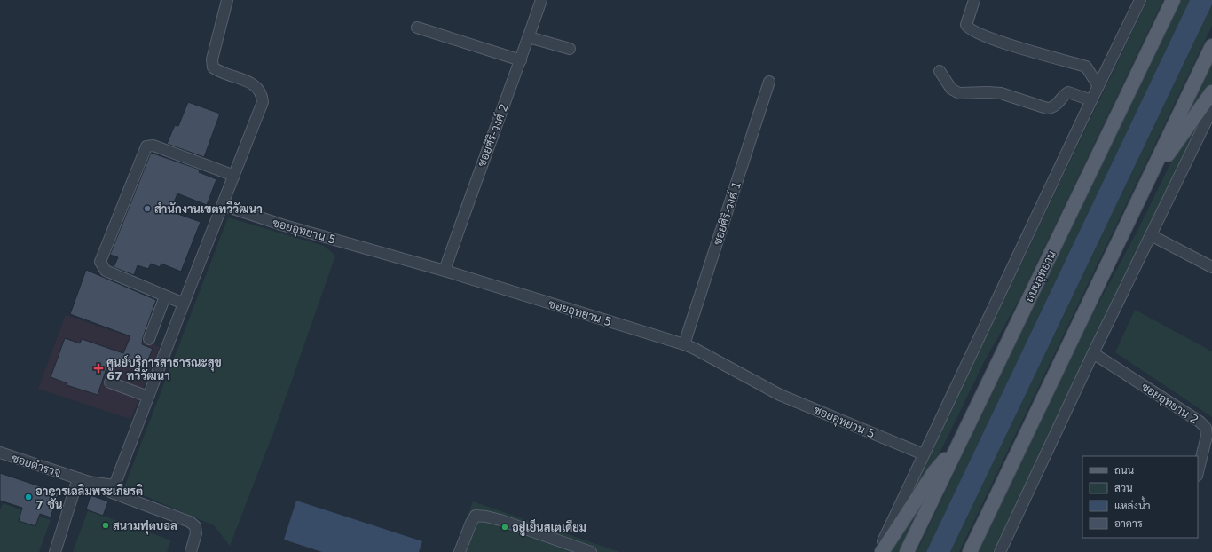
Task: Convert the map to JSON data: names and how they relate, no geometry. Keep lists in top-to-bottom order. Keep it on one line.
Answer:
{"streets":{"main road":["ถนนอุทยาน"],"street":["ซอยศิริ-วงศ์ 2","ซอยศิริ-วงศ์ 1","ซอยอุทยาน 5","ซอยอุทยาน 2","ซอยตำรวจ"]},"crossings":[["ซอยศิริ-วงศ์ 2","ซอยอุทยาน 5"],["ซอยศิริ-วงศ์ 1","ซอยอุทยาน 5"]],"places":{"other":["สำนักงานเขตทวีวัฒนา","อาคารเฉลิมพระเกียรติ 7 ชั้น","สนามฟุตบอล","อยู่เย็นสเตเดียม"],"health":["ศูนย์บริการสาธารณะสุข 67 ทวีวัฒนา"]},"legend":["ถนน","สวน","แหล่งน้ำ","อาคาร"]}
